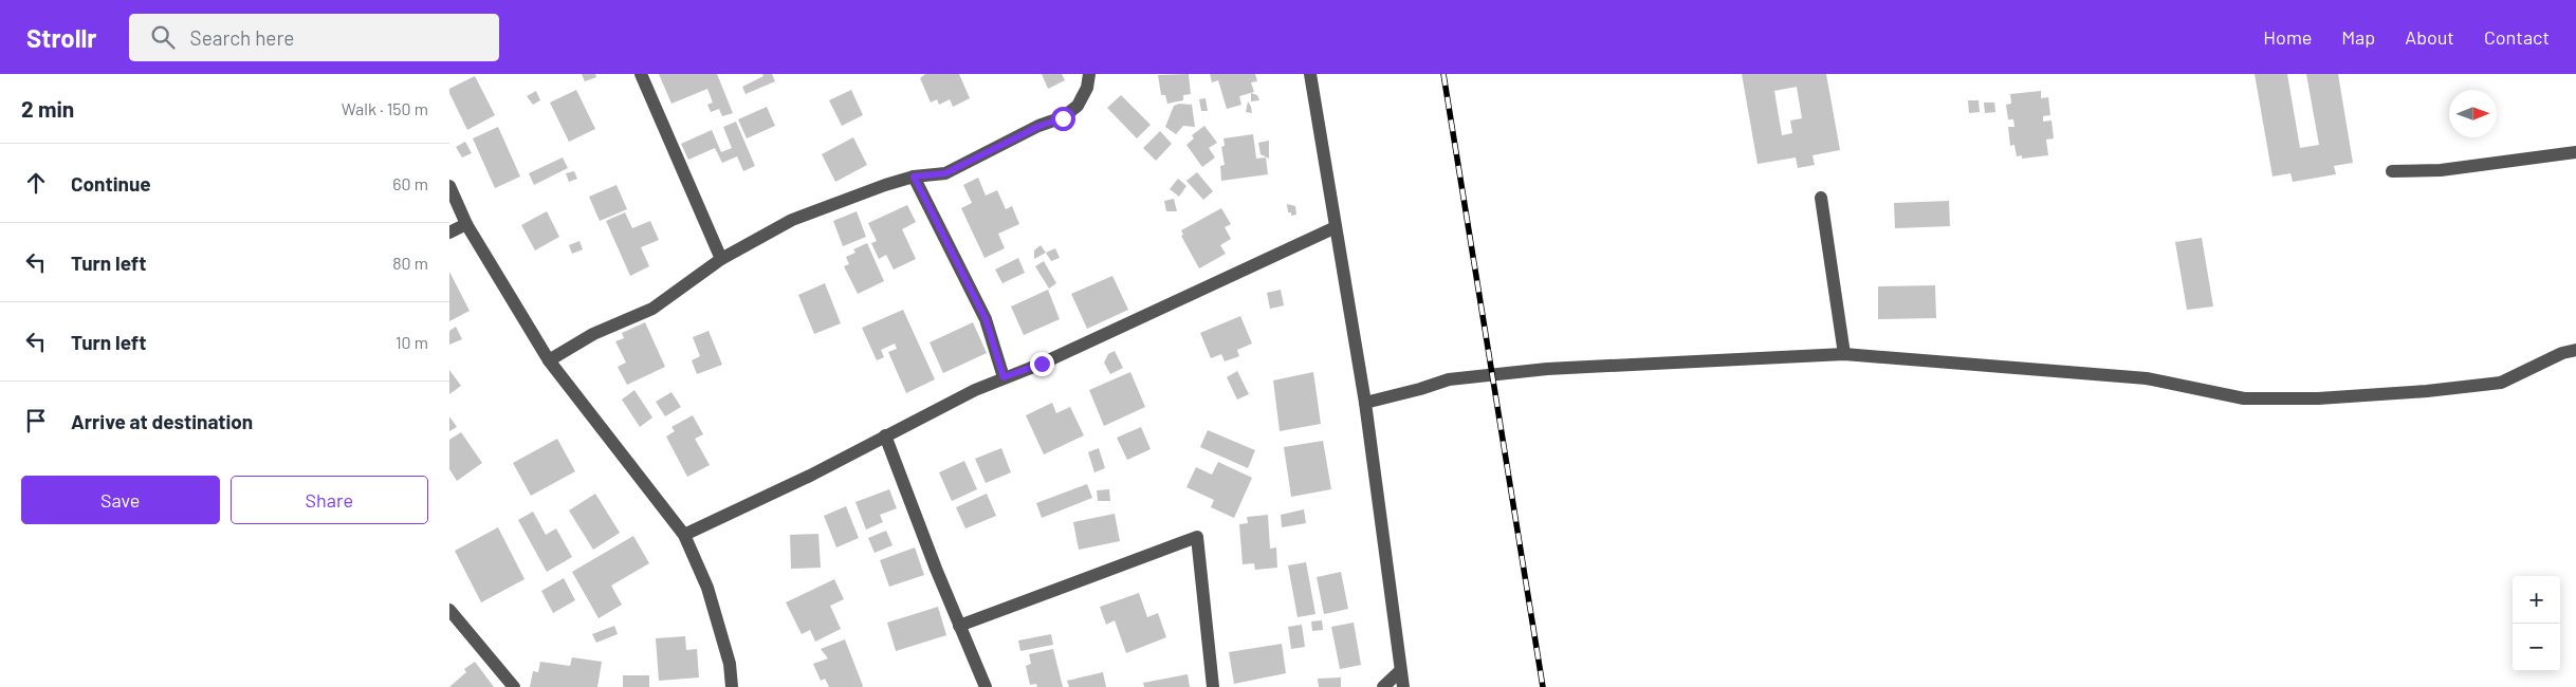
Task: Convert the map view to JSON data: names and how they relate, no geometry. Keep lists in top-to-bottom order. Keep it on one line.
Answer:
{"north":"right","page":{"header":"Strollr","search":"Search here","nav":["Home","Map","About","Contact"],"heading":["2 min","Walk · 150 m"],"list":[["Continue","60 m"],["Turn left","80 m"],["Turn left","10 m"],"Arrive at destination"],"buttons":["Save","Share"],"map_buttons":["+","−"]}}
